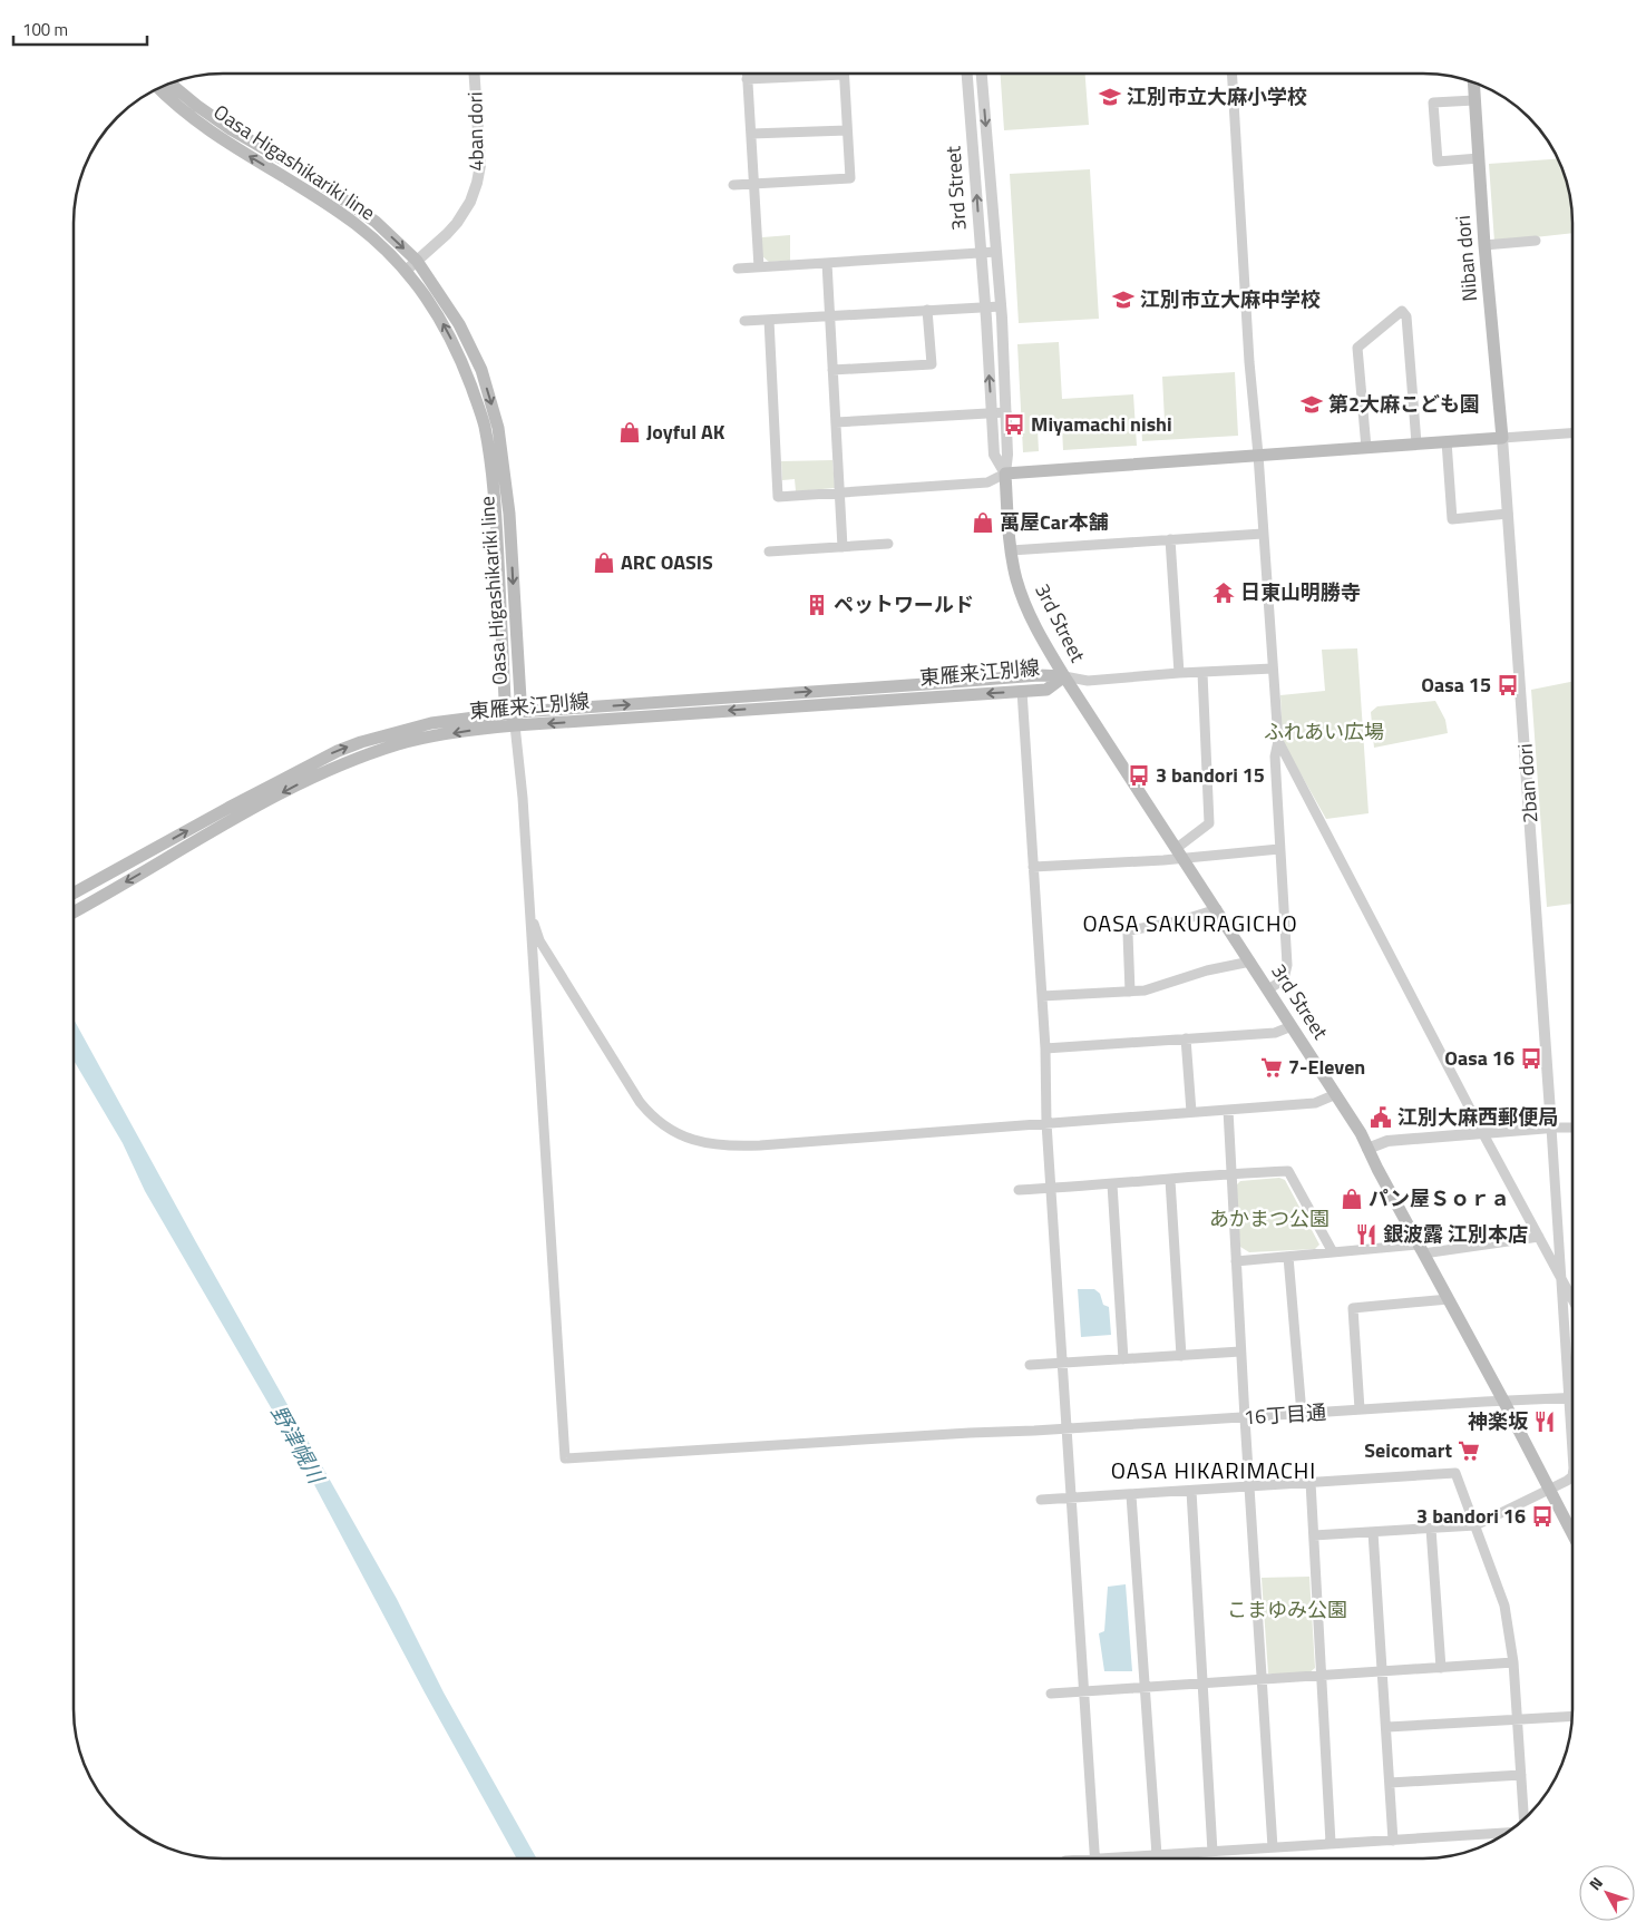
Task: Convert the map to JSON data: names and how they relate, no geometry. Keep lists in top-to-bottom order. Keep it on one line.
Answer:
{"streets":{"main road":["Oasa Higashikariki line","3rd Street","Niban dori","東雁来江別線"],"street":["4ban dori","2ban dori","16丁目通"]},"crossings":[["4ban dori","Oasa Higashikariki line"],["Oasa Higashikariki line","東雁来江別線"],["3rd Street","東雁来江別線"],["3rd Street","16丁目通"],["Niban dori","2ban dori"]],"districts":["OASA SAKURAGICHO","OASA HIKARIMACHI"],"water":["野津幌川"],"parks":["ふれあい広場","あかまつ公園","こまゆみ公園"],"places":{"school or university":["江別市立大麻小学校","江別市立大麻中学校","第2大麻こども園"],"bus stop":["Miyamachi nishi","Oasa 15","3 bandori 15","Oasa 16","3 bandori 16"],"shop":["Joyful AK","萬屋Car本舗","ARC OASIS","パン屋Ｓｏｒａ"],"temple":["日東山明勝寺"],"building":["ペットワールド"],"supermarket":["7-Eleven","Seicomart"],"public building":["江別大麻西郵便局"],"restaurant":["銀波露 江別本店","神楽坂"]},"scale_bar":"100 m","north":"top left"}
